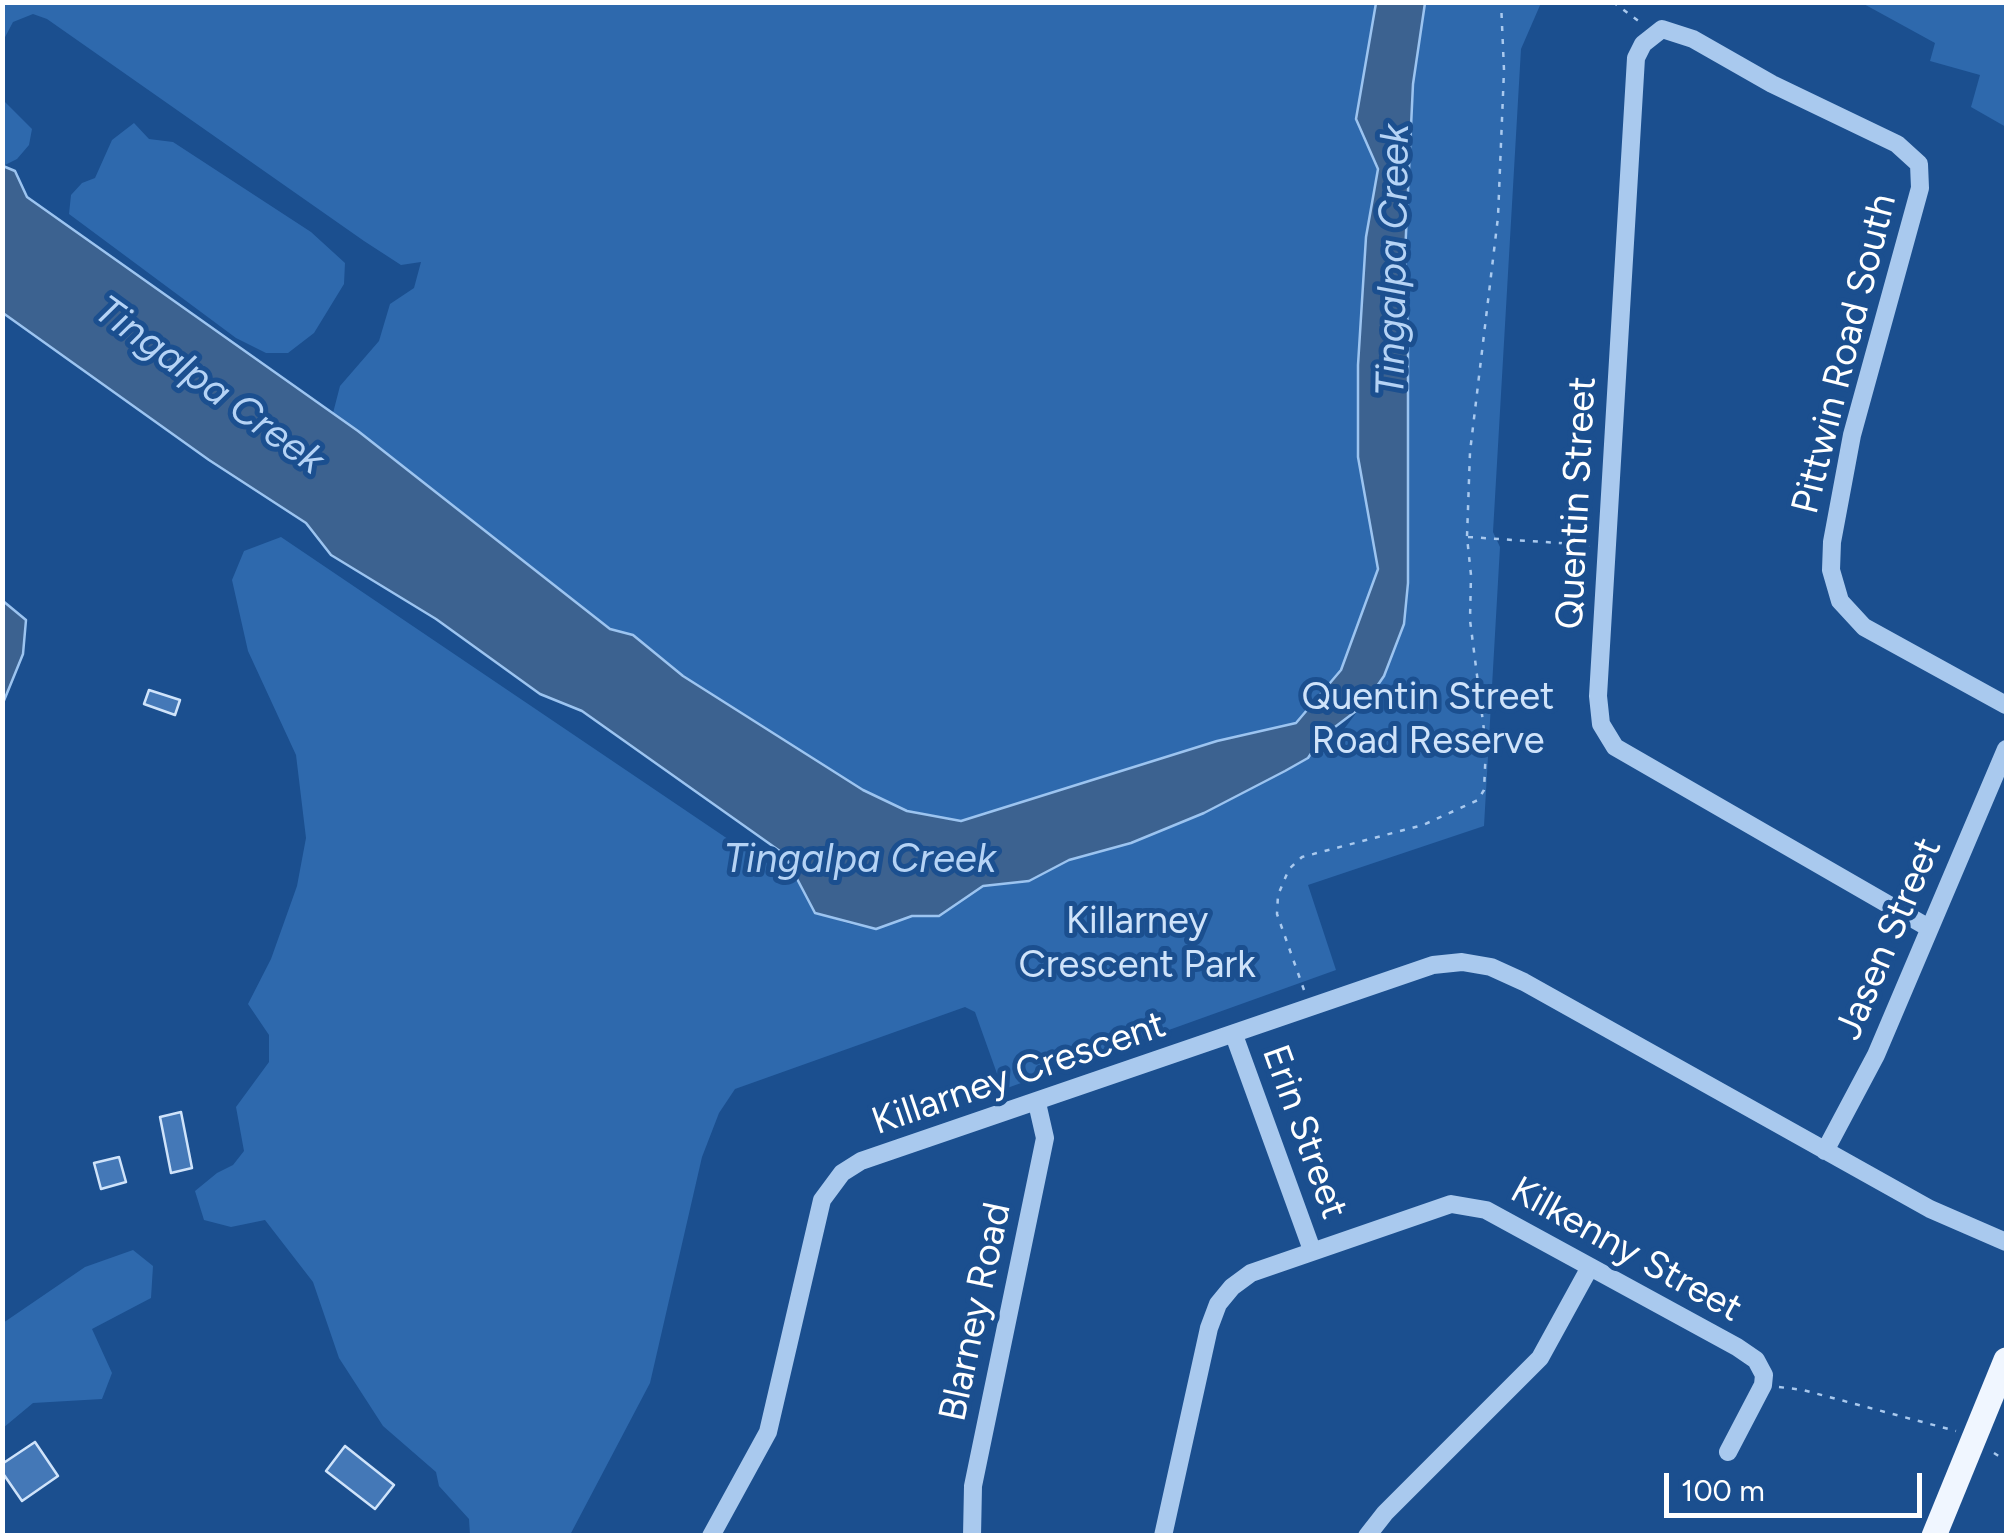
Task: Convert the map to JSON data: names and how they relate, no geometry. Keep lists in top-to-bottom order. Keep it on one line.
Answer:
{"streets":{"street":["Pittwin Road South","Quentin Street","Jasen Street","Killarney Crescent","Erin Street","Kilkenny Street","Blarney Road"]},"crossings":[["Pittwin Road South","Quentin Street"],["Quentin Street","Jasen Street"],["Jasen Street","Killarney Crescent"],["Killarney Crescent","Erin Street"],["Killarney Crescent","Blarney Road"],["Erin Street","Kilkenny Street"]],"water":["Tingalpa Creek"],"parks":["Quentin Street Road Reserve","Killarney Crescent Park"],"scale_bar":"100 m"}
